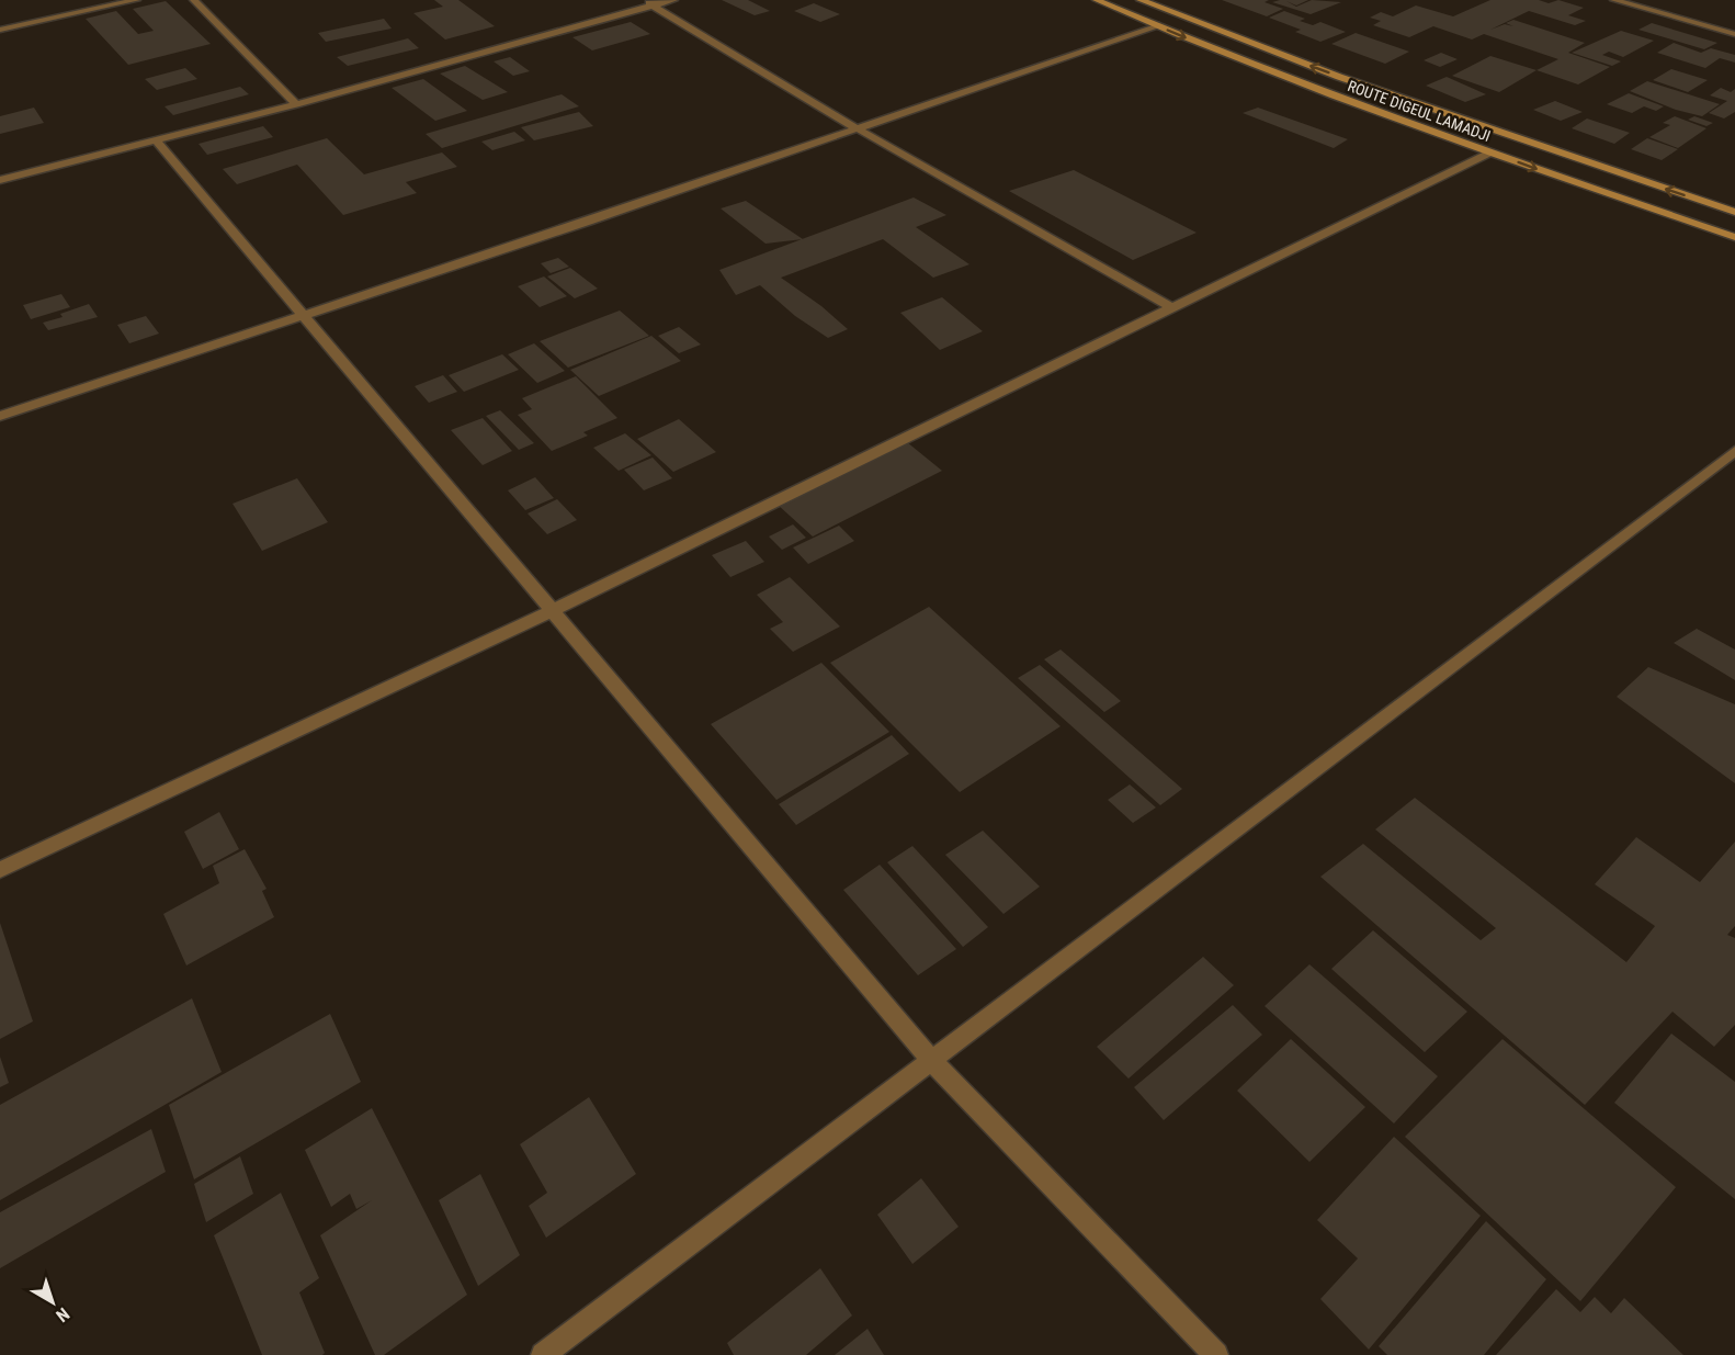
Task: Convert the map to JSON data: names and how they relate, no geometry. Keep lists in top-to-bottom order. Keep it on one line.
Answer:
{"streets":{"main road":["ROUTE DIGEUL LAMADJI"]},"north":"bottom right"}
